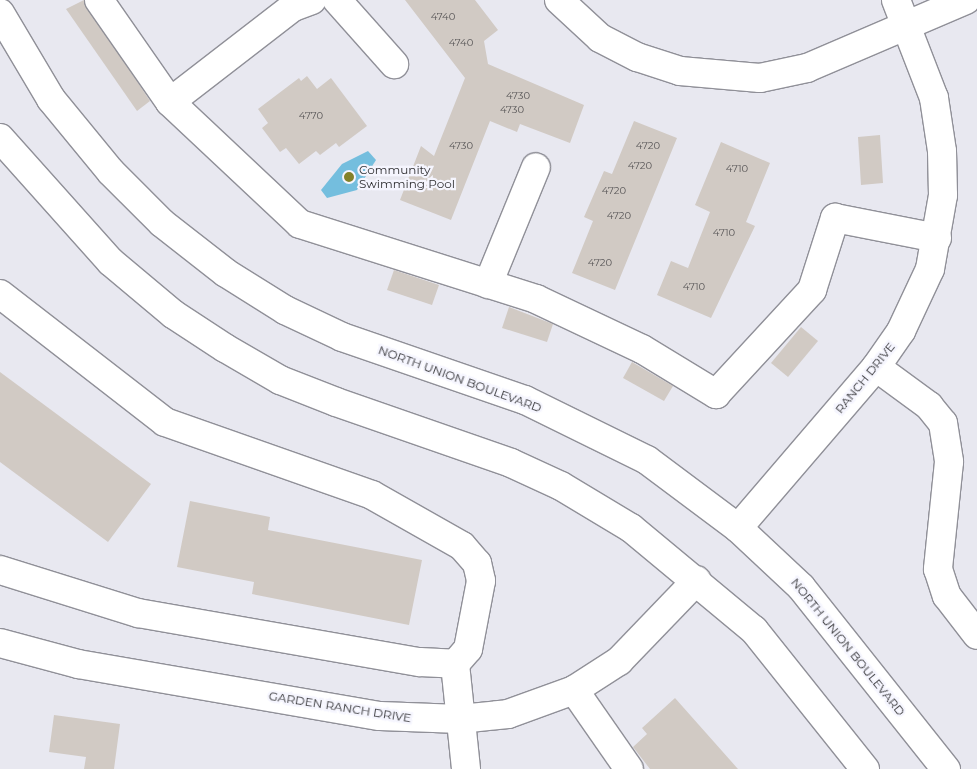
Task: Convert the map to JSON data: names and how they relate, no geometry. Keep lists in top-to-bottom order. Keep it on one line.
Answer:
{"streets":{"street":["RANCH DRIVE","NORTH UNION BOULEVARD","GARDEN RANCH DRIVE"]},"crossings":[["RANCH DRIVE","NORTH UNION BOULEVARD"]],"places":["Community Swimming Pool"],"house_numbers":["4740","4740","4730","4730","4770","4730","4720","4720","4710","4720","4720","4710","4720","4710"]}
